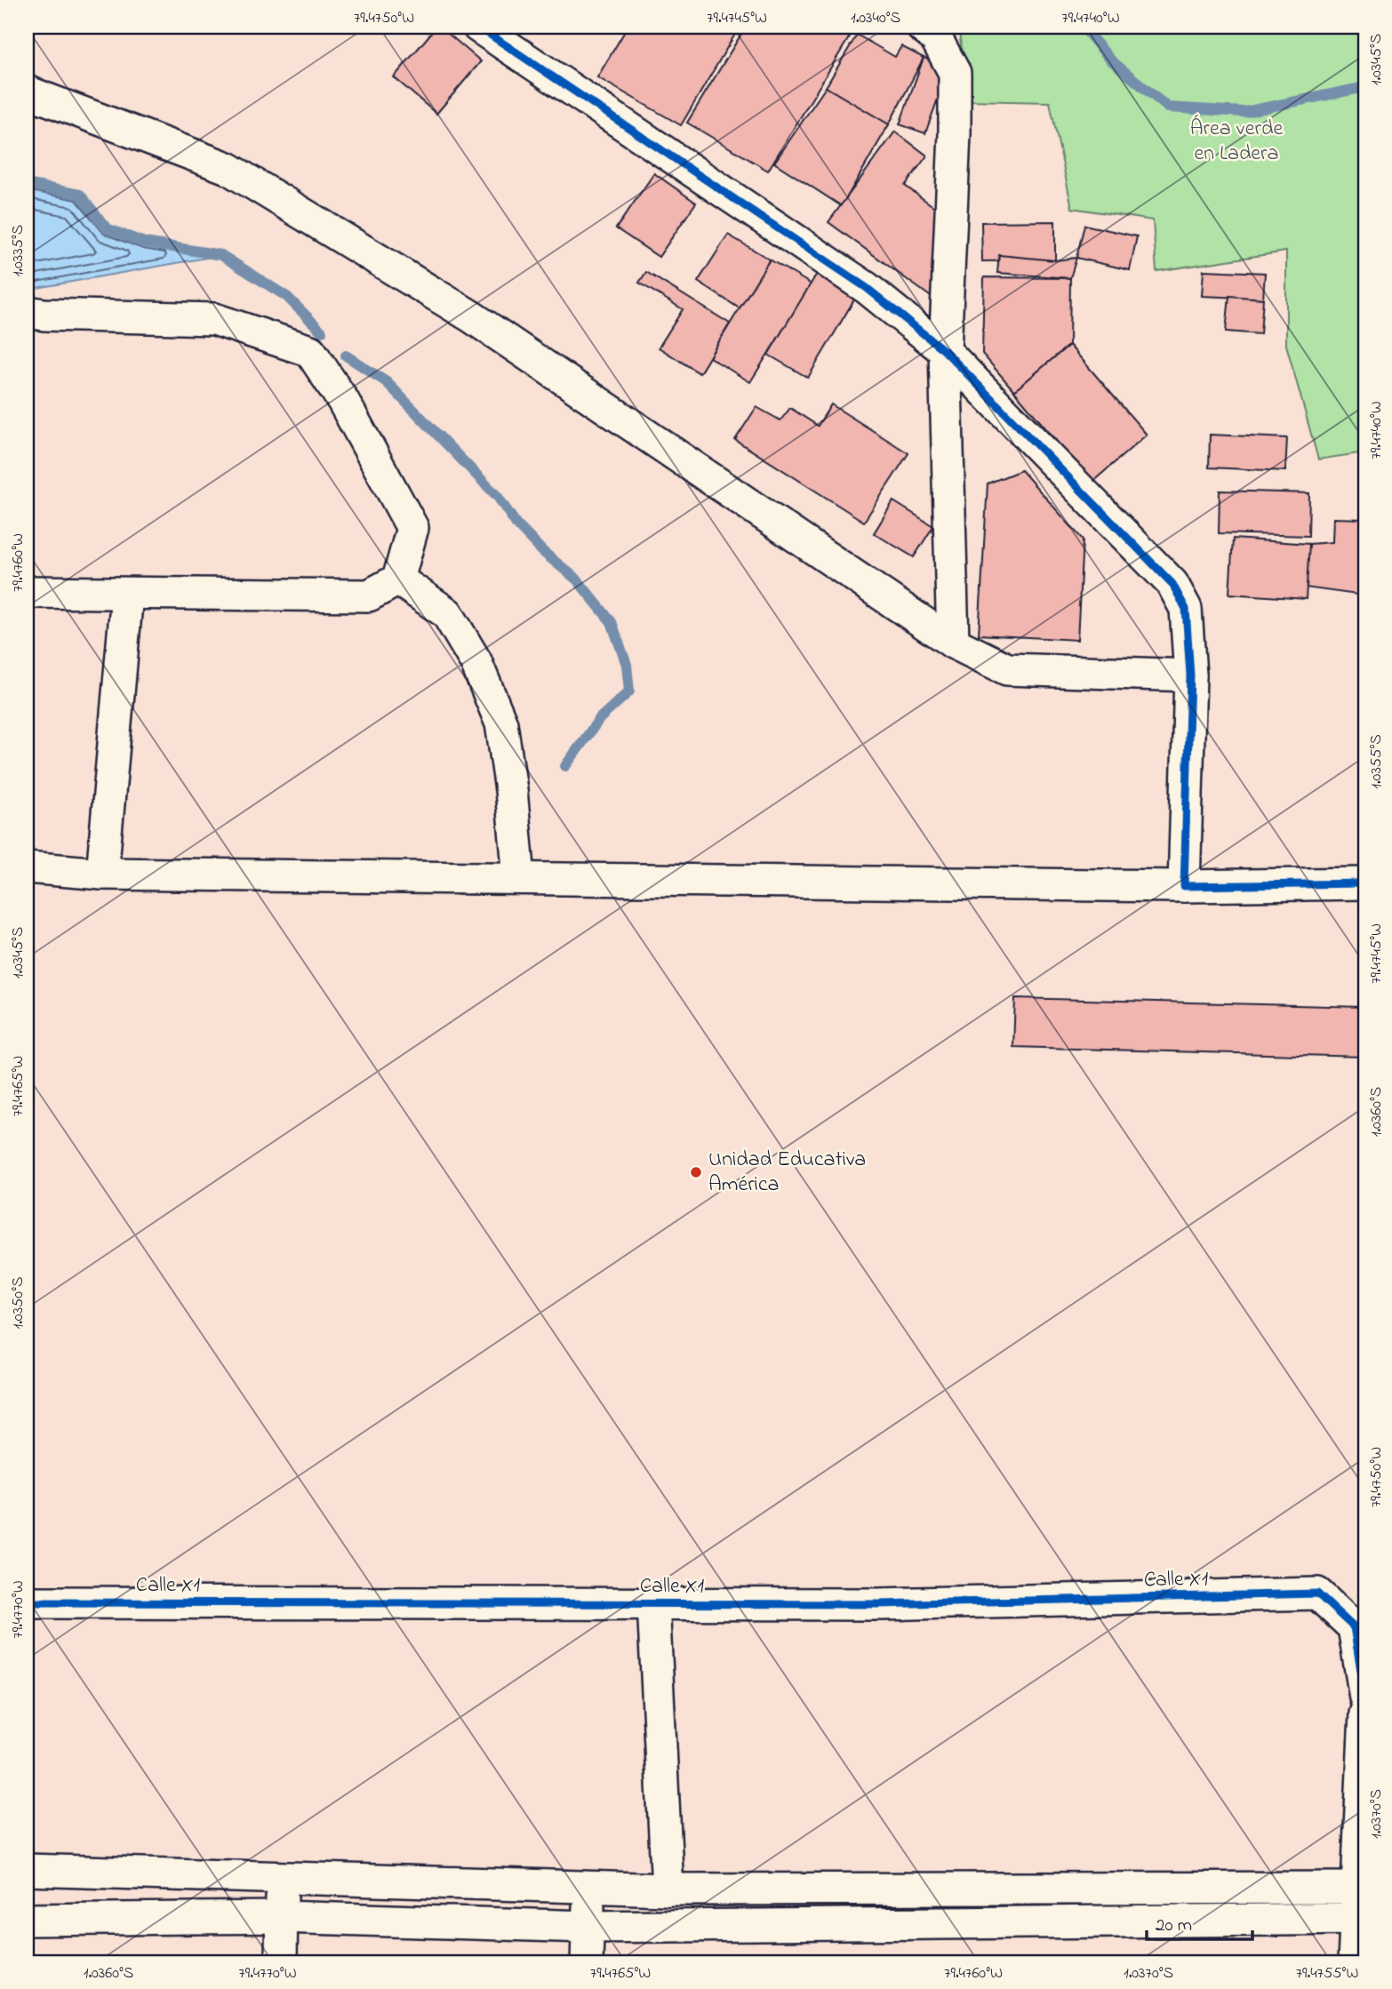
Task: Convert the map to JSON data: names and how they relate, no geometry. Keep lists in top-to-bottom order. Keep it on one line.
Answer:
{"streets":{"street":["Calle X1"]},"parks":["Área verde en Ladera"],"places":["Unidad Educativa América"],"scale_bar":"20 m","coordinates":["79.4750°W","79.4745°W","1.0340°S","79.4740°W","1.0345°S","1.0335°S","79.4760°W","1.0355°S","79.4765°W","1.0360°S","1.0350°S","79.4770°W","1.0370°S","79.4755°W"]}
